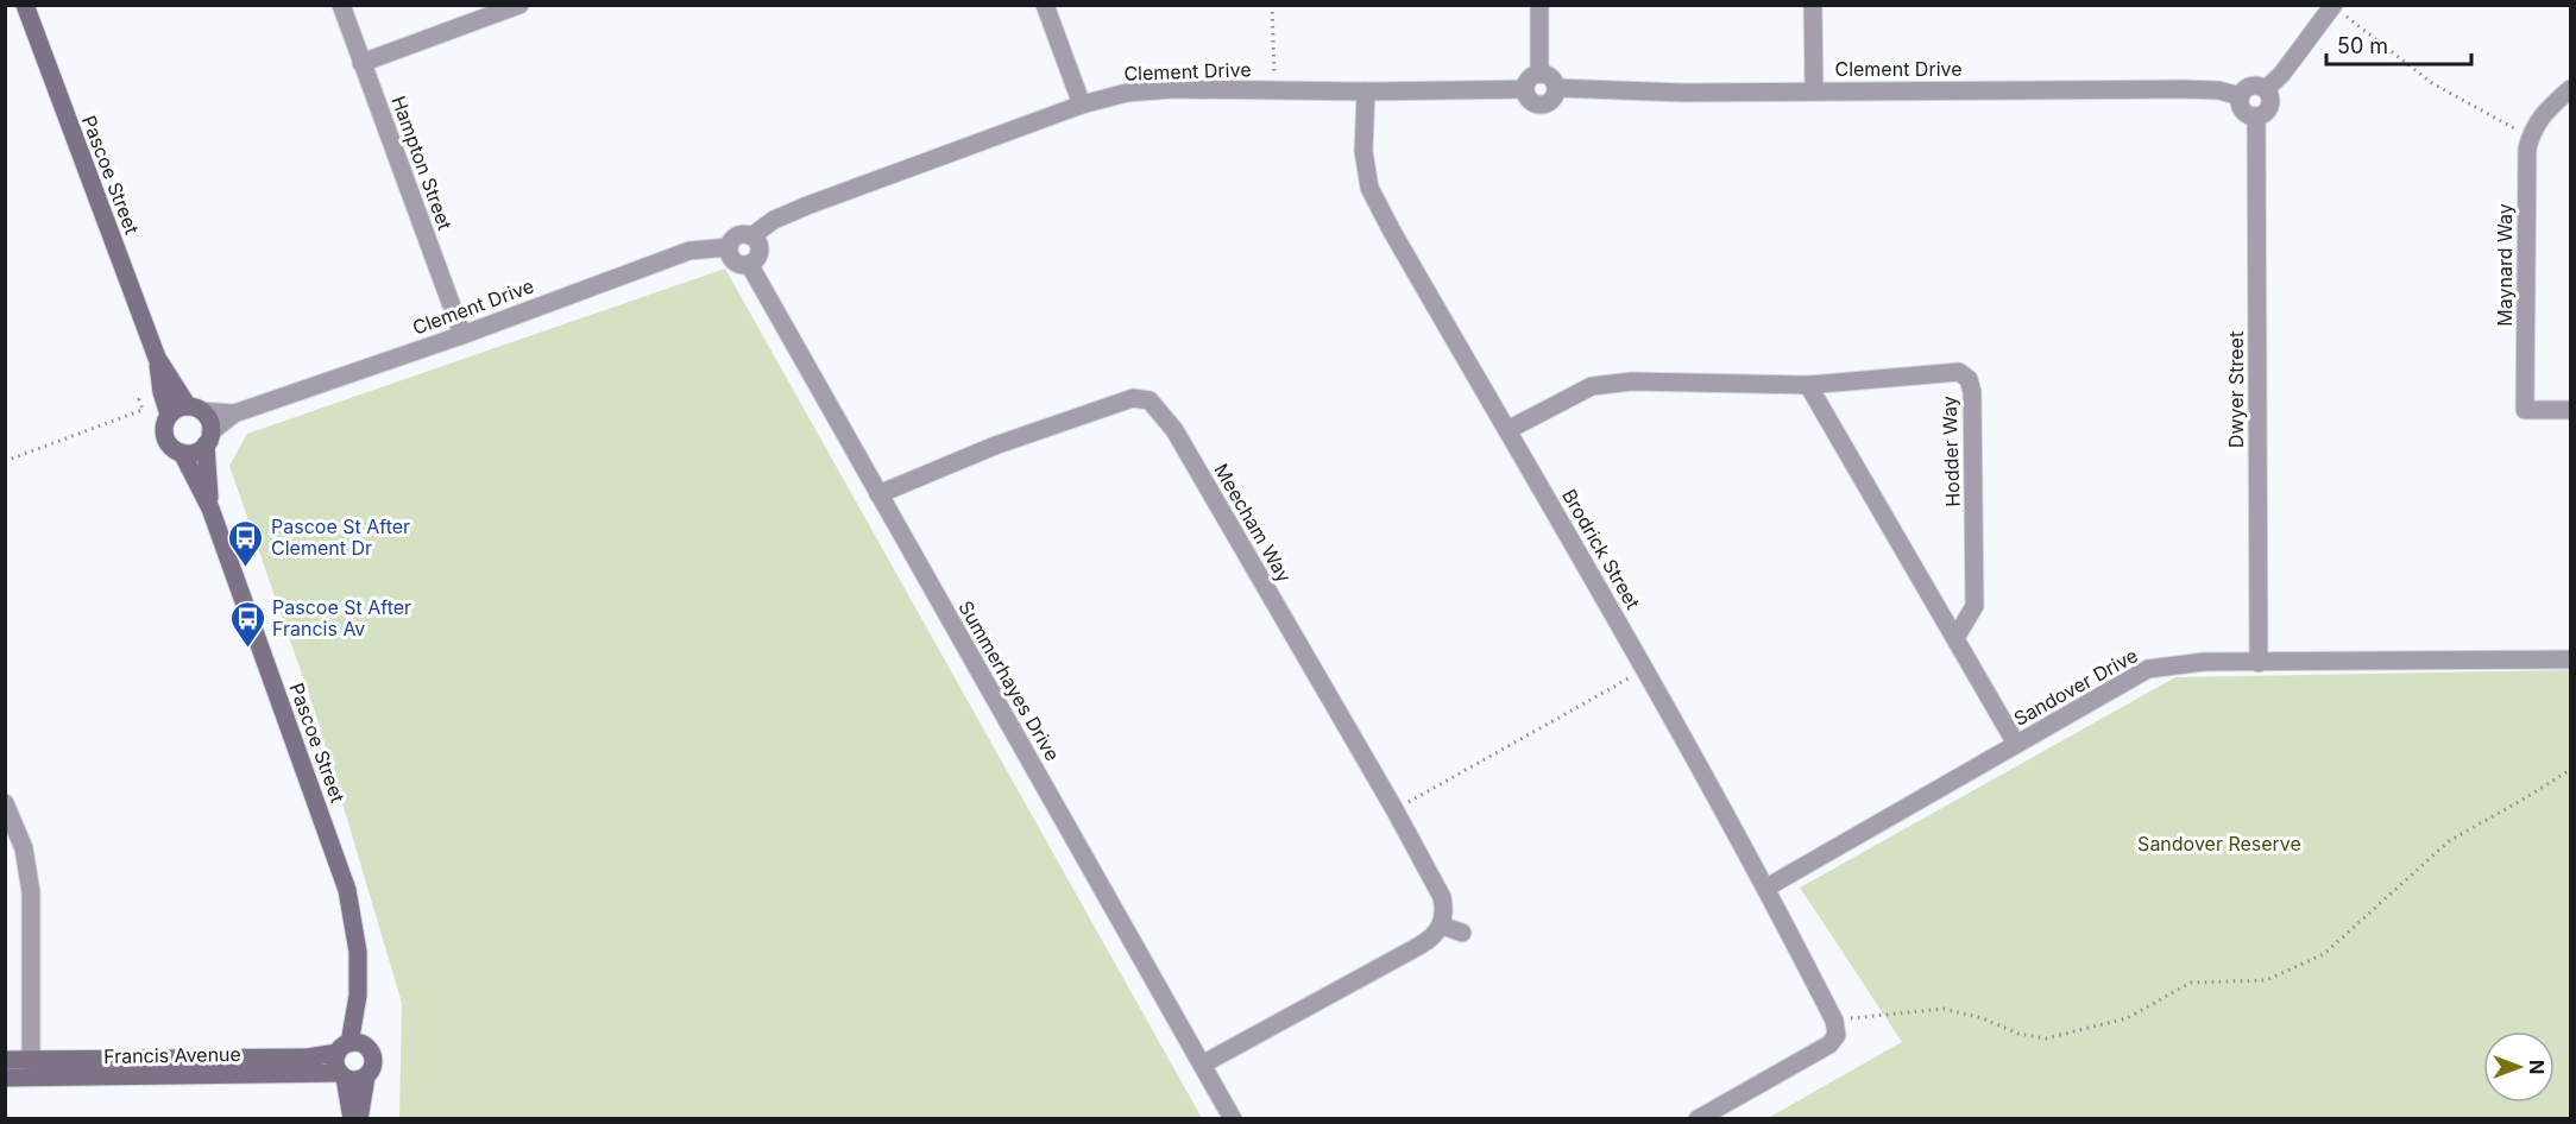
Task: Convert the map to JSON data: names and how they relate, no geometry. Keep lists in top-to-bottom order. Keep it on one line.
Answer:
{"streets":{"street":["Clement Drive","Hampton Street","Pascoe Street","Maynard Way","Dwyer Street","Hodder Way","Meecham Way","Brodrick Street","Summerhayes Drive","Sandover Drive","Francis Avenue"]},"crossings":[["Clement Drive","Hampton Street"],["Clement Drive","Pascoe Street"],["Clement Drive","Dwyer Street"],["Clement Drive","Brodrick Street"],["Clement Drive","Summerhayes Drive"],["Pascoe Street","Francis Avenue"],["Dwyer Street","Sandover Drive"],["Hodder Way","Brodrick Street"],["Meecham Way","Summerhayes Drive"],["Brodrick Street","Sandover Drive"]],"parks":["Sandover Reserve"],"places":{"bus stop":["Pascoe St After Clement Dr","Pascoe St After Francis Av"]},"scale_bar":"50 m","north":"right"}
